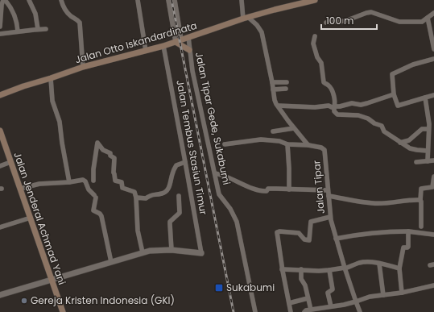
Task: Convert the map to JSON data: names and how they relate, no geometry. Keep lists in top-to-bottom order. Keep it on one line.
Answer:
{"streets":{"main road":["Jalan Otto Iskandardinata","Jalan Jenderal Achmad Yani"],"street":["Jalan Tipar Gede, Sukabumi","Jalan Tembus Stasiun Timur","Jalan Tipar"]},"crossings":[["Jalan Otto Iskandardinata","Jalan Tipar Gede, Sukabumi"],["Jalan Otto Iskandardinata","Jalan Tembus Stasiun Timur"]],"places":{"transit":["Sukabumi"],"other":["Gereja Kristen Indonesia (GKI)"]},"scale_bar":"100 m"}
